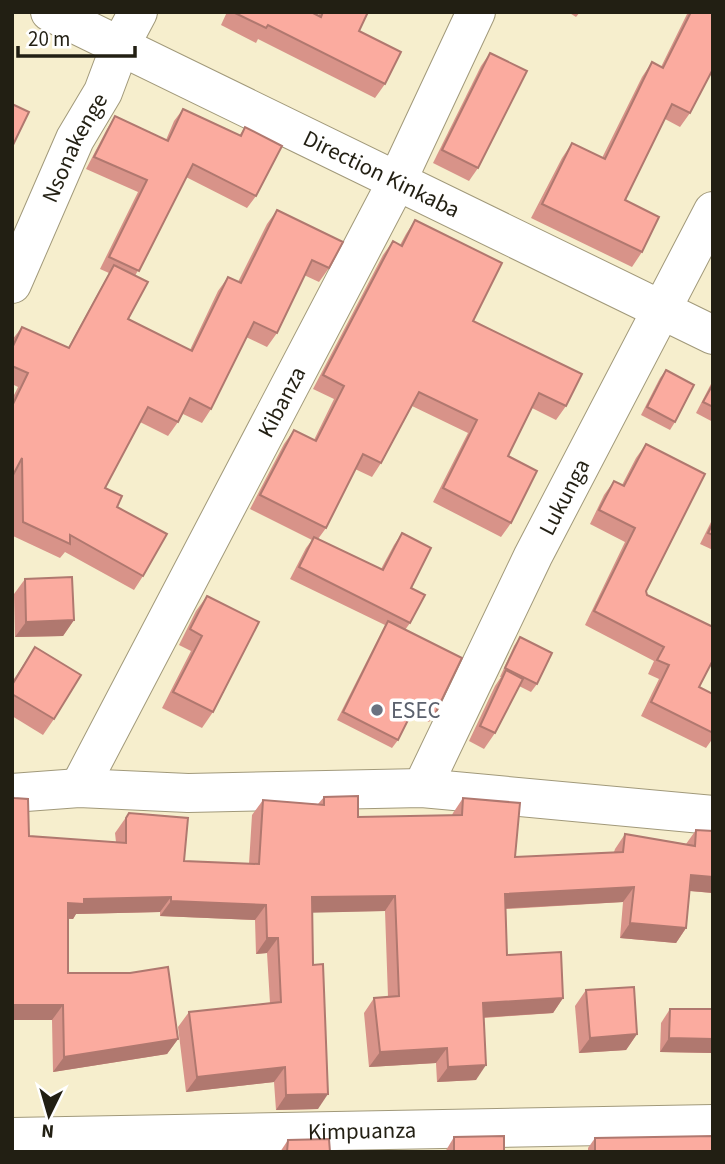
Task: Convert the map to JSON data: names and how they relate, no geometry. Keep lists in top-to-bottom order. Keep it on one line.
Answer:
{"streets":{"street":["Nsonakenge","Direction Kinkaba","Kibanza","Lukunga","Kimpuanza"]},"crossings":[["Nsonakenge","Direction Kinkaba"],["Direction Kinkaba","Kibanza"],["Direction Kinkaba","Lukunga"]],"places":["ESEC"],"scale_bar":"20 m","north":"bottom"}
